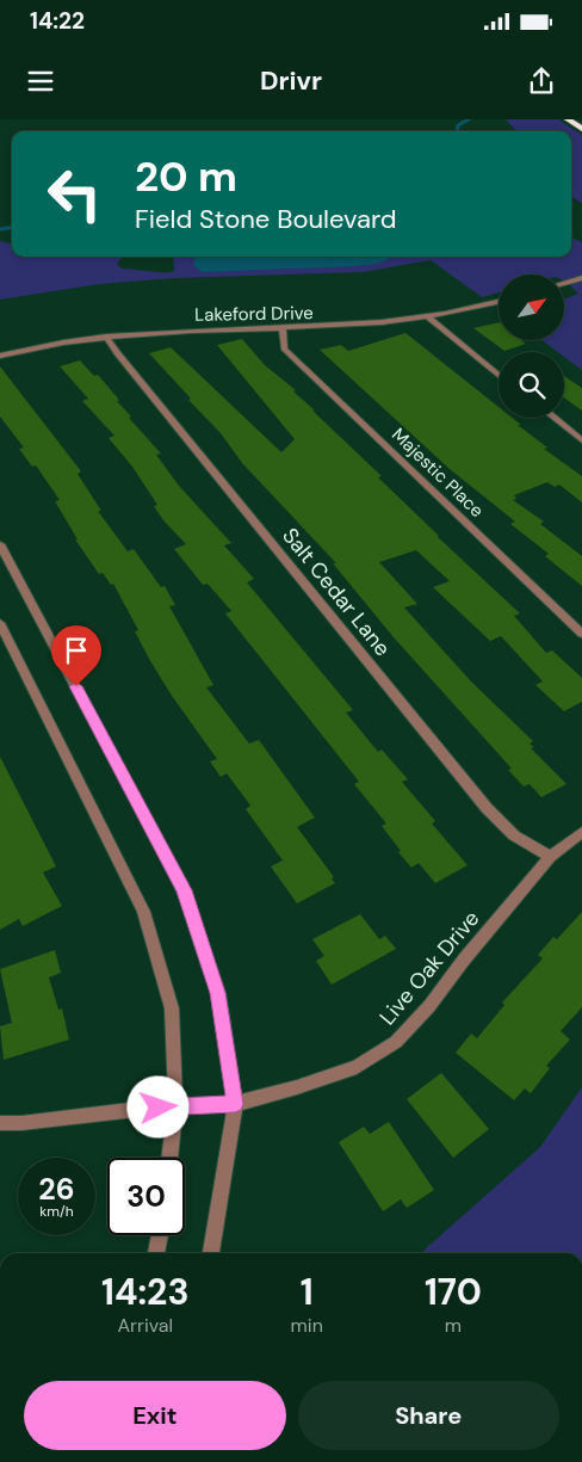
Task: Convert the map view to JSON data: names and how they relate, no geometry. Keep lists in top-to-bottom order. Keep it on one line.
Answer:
{"streets":{"street":["Lakeford Drive","Majestic Place","Salt Cedar Lane","Live Oak Drive"]},"crossings":[["Lakeford Drive","Majestic Place"],["Lakeford Drive","Salt Cedar Lane"],["Salt Cedar Lane","Live Oak Drive"]],"north":"top right","page":{"status":"14:22","header":"Drivr","turn":["20 m","Field Stone Boulevard"],"speed":"26 km/h","limit":"30","eta":["14:23","Arrival","1","min","170","m"],"buttons":["Exit","Share"]}}
